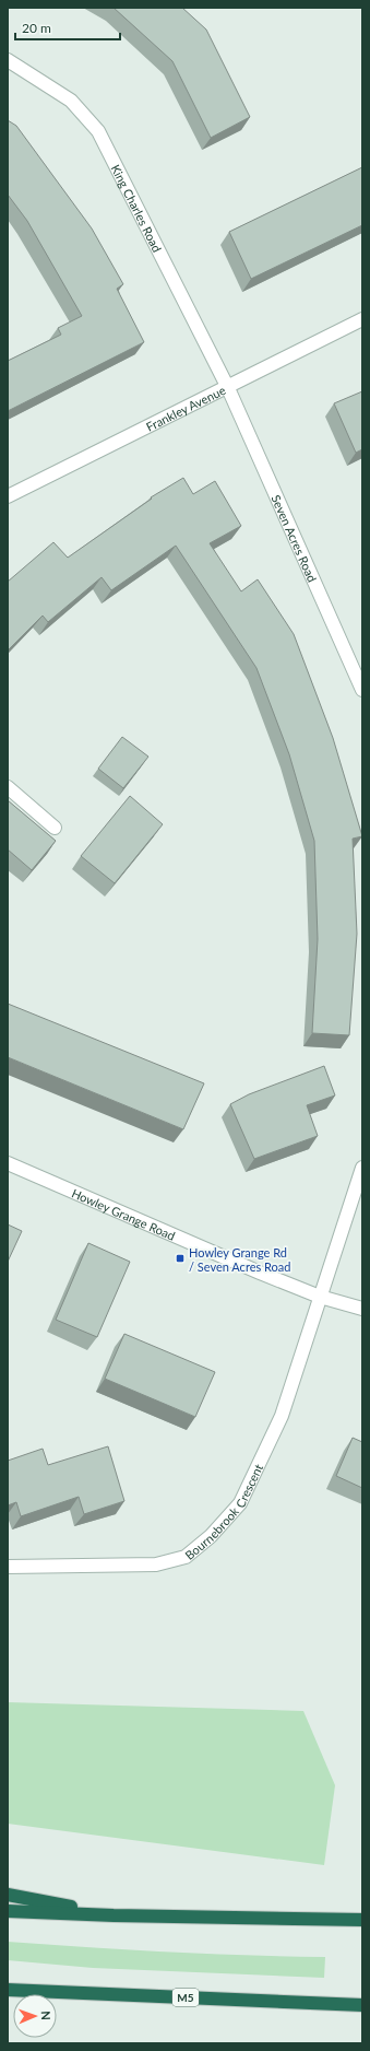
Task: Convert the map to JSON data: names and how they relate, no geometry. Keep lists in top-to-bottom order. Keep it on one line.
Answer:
{"streets":{"highway":["M5"],"street":["King Charles Road","Frankley Avenue","Seven Acres Road","Howley Grange Road","Bournebrook Crescent"]},"crossings":[["King Charles Road","Frankley Avenue"],["King Charles Road","Seven Acres Road"],["Frankley Avenue","Seven Acres Road"],["Howley Grange Road","Bournebrook Crescent"]],"places":{"transit":["Howley Grange Rd / Seven Acres Road"]},"scale_bar":"20 m","north":"right"}
